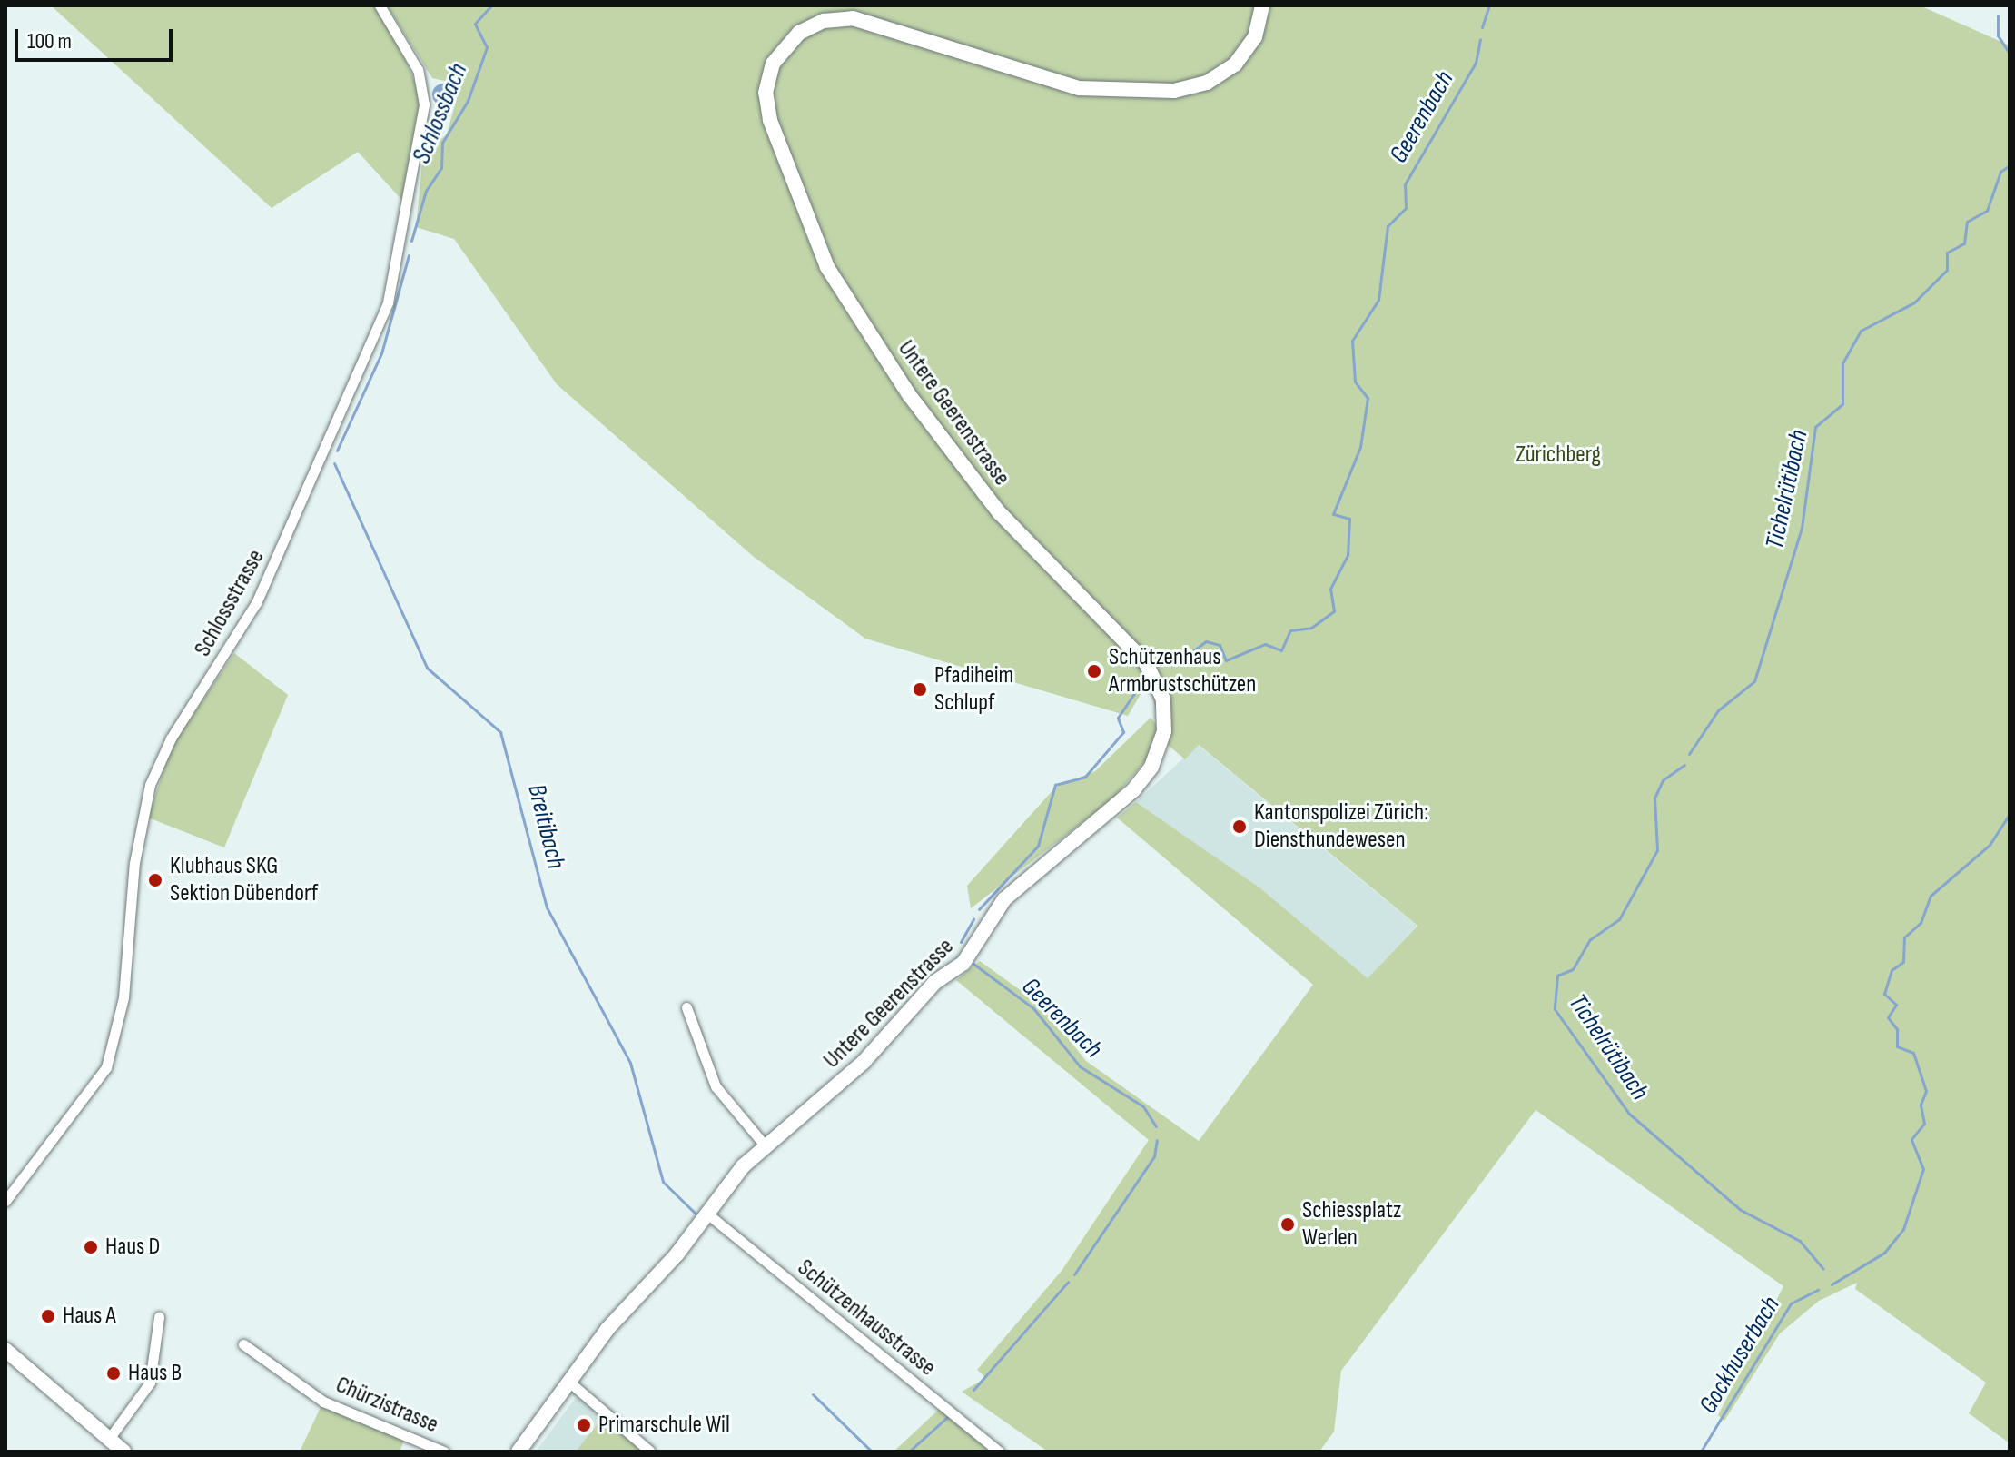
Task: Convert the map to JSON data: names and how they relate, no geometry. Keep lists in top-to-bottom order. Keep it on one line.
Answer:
{"streets":{"street":["Untere Geerenstrasse","Schlossstrasse","Schützenhausstrasse","Chürzistrasse"]},"crossings":[["Untere Geerenstrasse","Schützenhausstrasse"]],"water":["Schlossbach","Geerenbach","Tichelrütibach","Breitibach","Gockhuserbach"],"parks":["Zürichberg"],"places":["Schützenhaus Armbrustschützen","Pfadiheim Schlupf","Kantonspolizei Zürich: Diensthundewesen","Klubhaus SKG Sektion Dübendorf","Schiessplatz Werlen","Haus D","Haus A","Haus B","Primarschule Wil"],"scale_bar":"100 m"}
